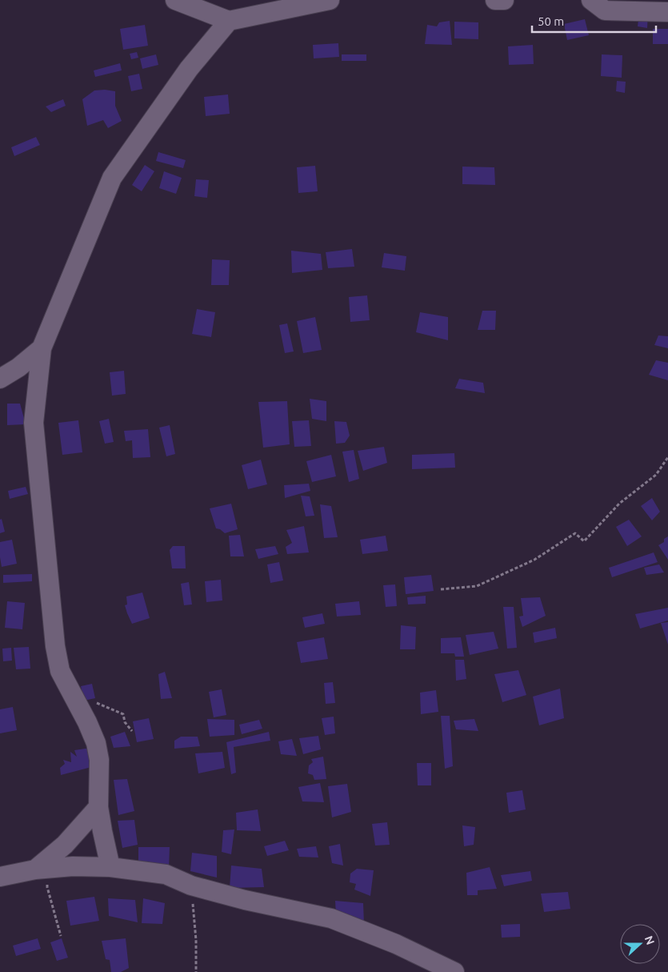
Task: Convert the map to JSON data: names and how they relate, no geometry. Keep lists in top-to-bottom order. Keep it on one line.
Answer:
{"scale_bar":"50 m","north":"right"}
